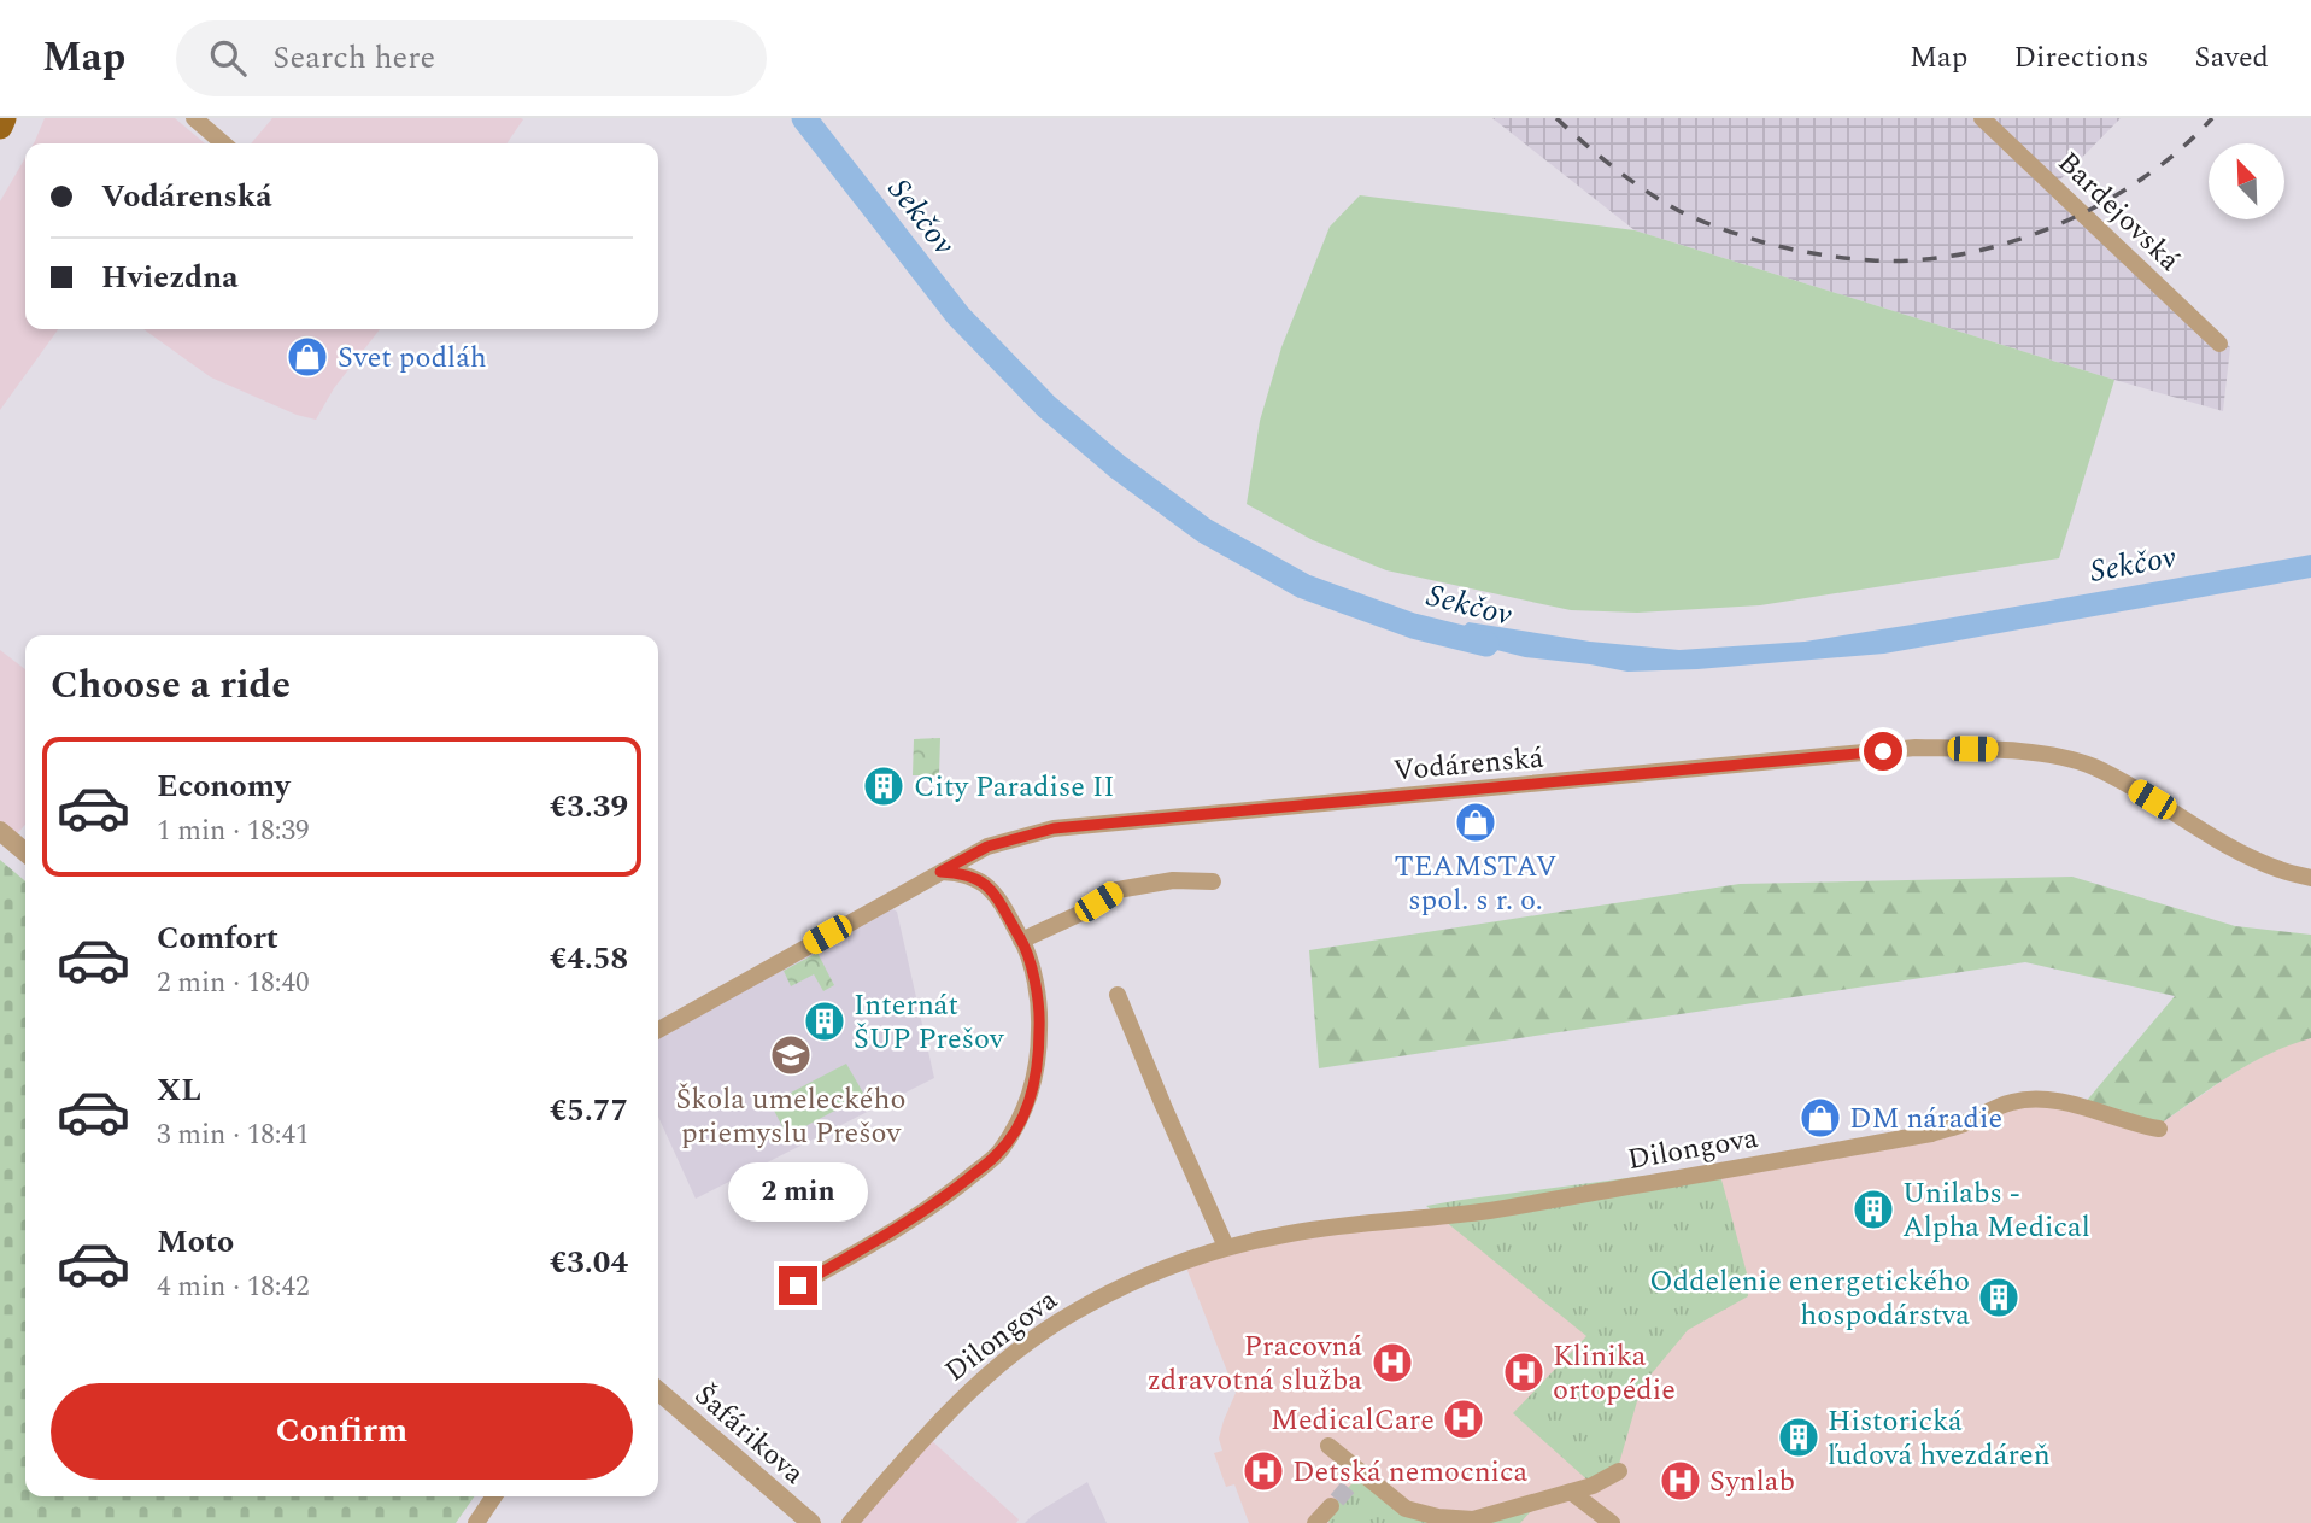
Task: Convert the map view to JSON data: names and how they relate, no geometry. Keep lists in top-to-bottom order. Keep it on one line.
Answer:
{"streets":{"street":["Bardejovská","Vodárenská","Dilongova","Šafárikova"]},"water":["Sekčov"],"places":{"shop":["Svet podláh","TEAMSTAV spol. s r. o.","DM náradie"],"building":["City Paradise II","Internát ŠUP Prešov","Unilabs - Alpha Medical","Oddelenie energetického hospodárstva","Historická ľudová hvezdáreň"],"school or university":["Škola umeleckého priemyslu Prešov"],"hospital":["Pracovná zdravotná služba","Klinika ortopédie","MedicalCare","Detská nemocnica","Synlab"]},"north":"top left","page":{"header":"Map","search":"Search here","nav":["Map","Directions","Saved"],"banner":["Vodárenská","Hviezdna"],"heading":"Choose a ride","list":[{"name":"Economy","note":"1 min · 18:39","value":"€3.39"},{"name":"Comfort","note":"2 min · 18:40","value":"€4.58"},{"name":"XL","note":"3 min · 18:41","value":"€5.77"},{"name":"Moto","note":"4 min · 18:42","value":"€3.04"}],"bubble":"2 min","buttons":"Confirm"}}
